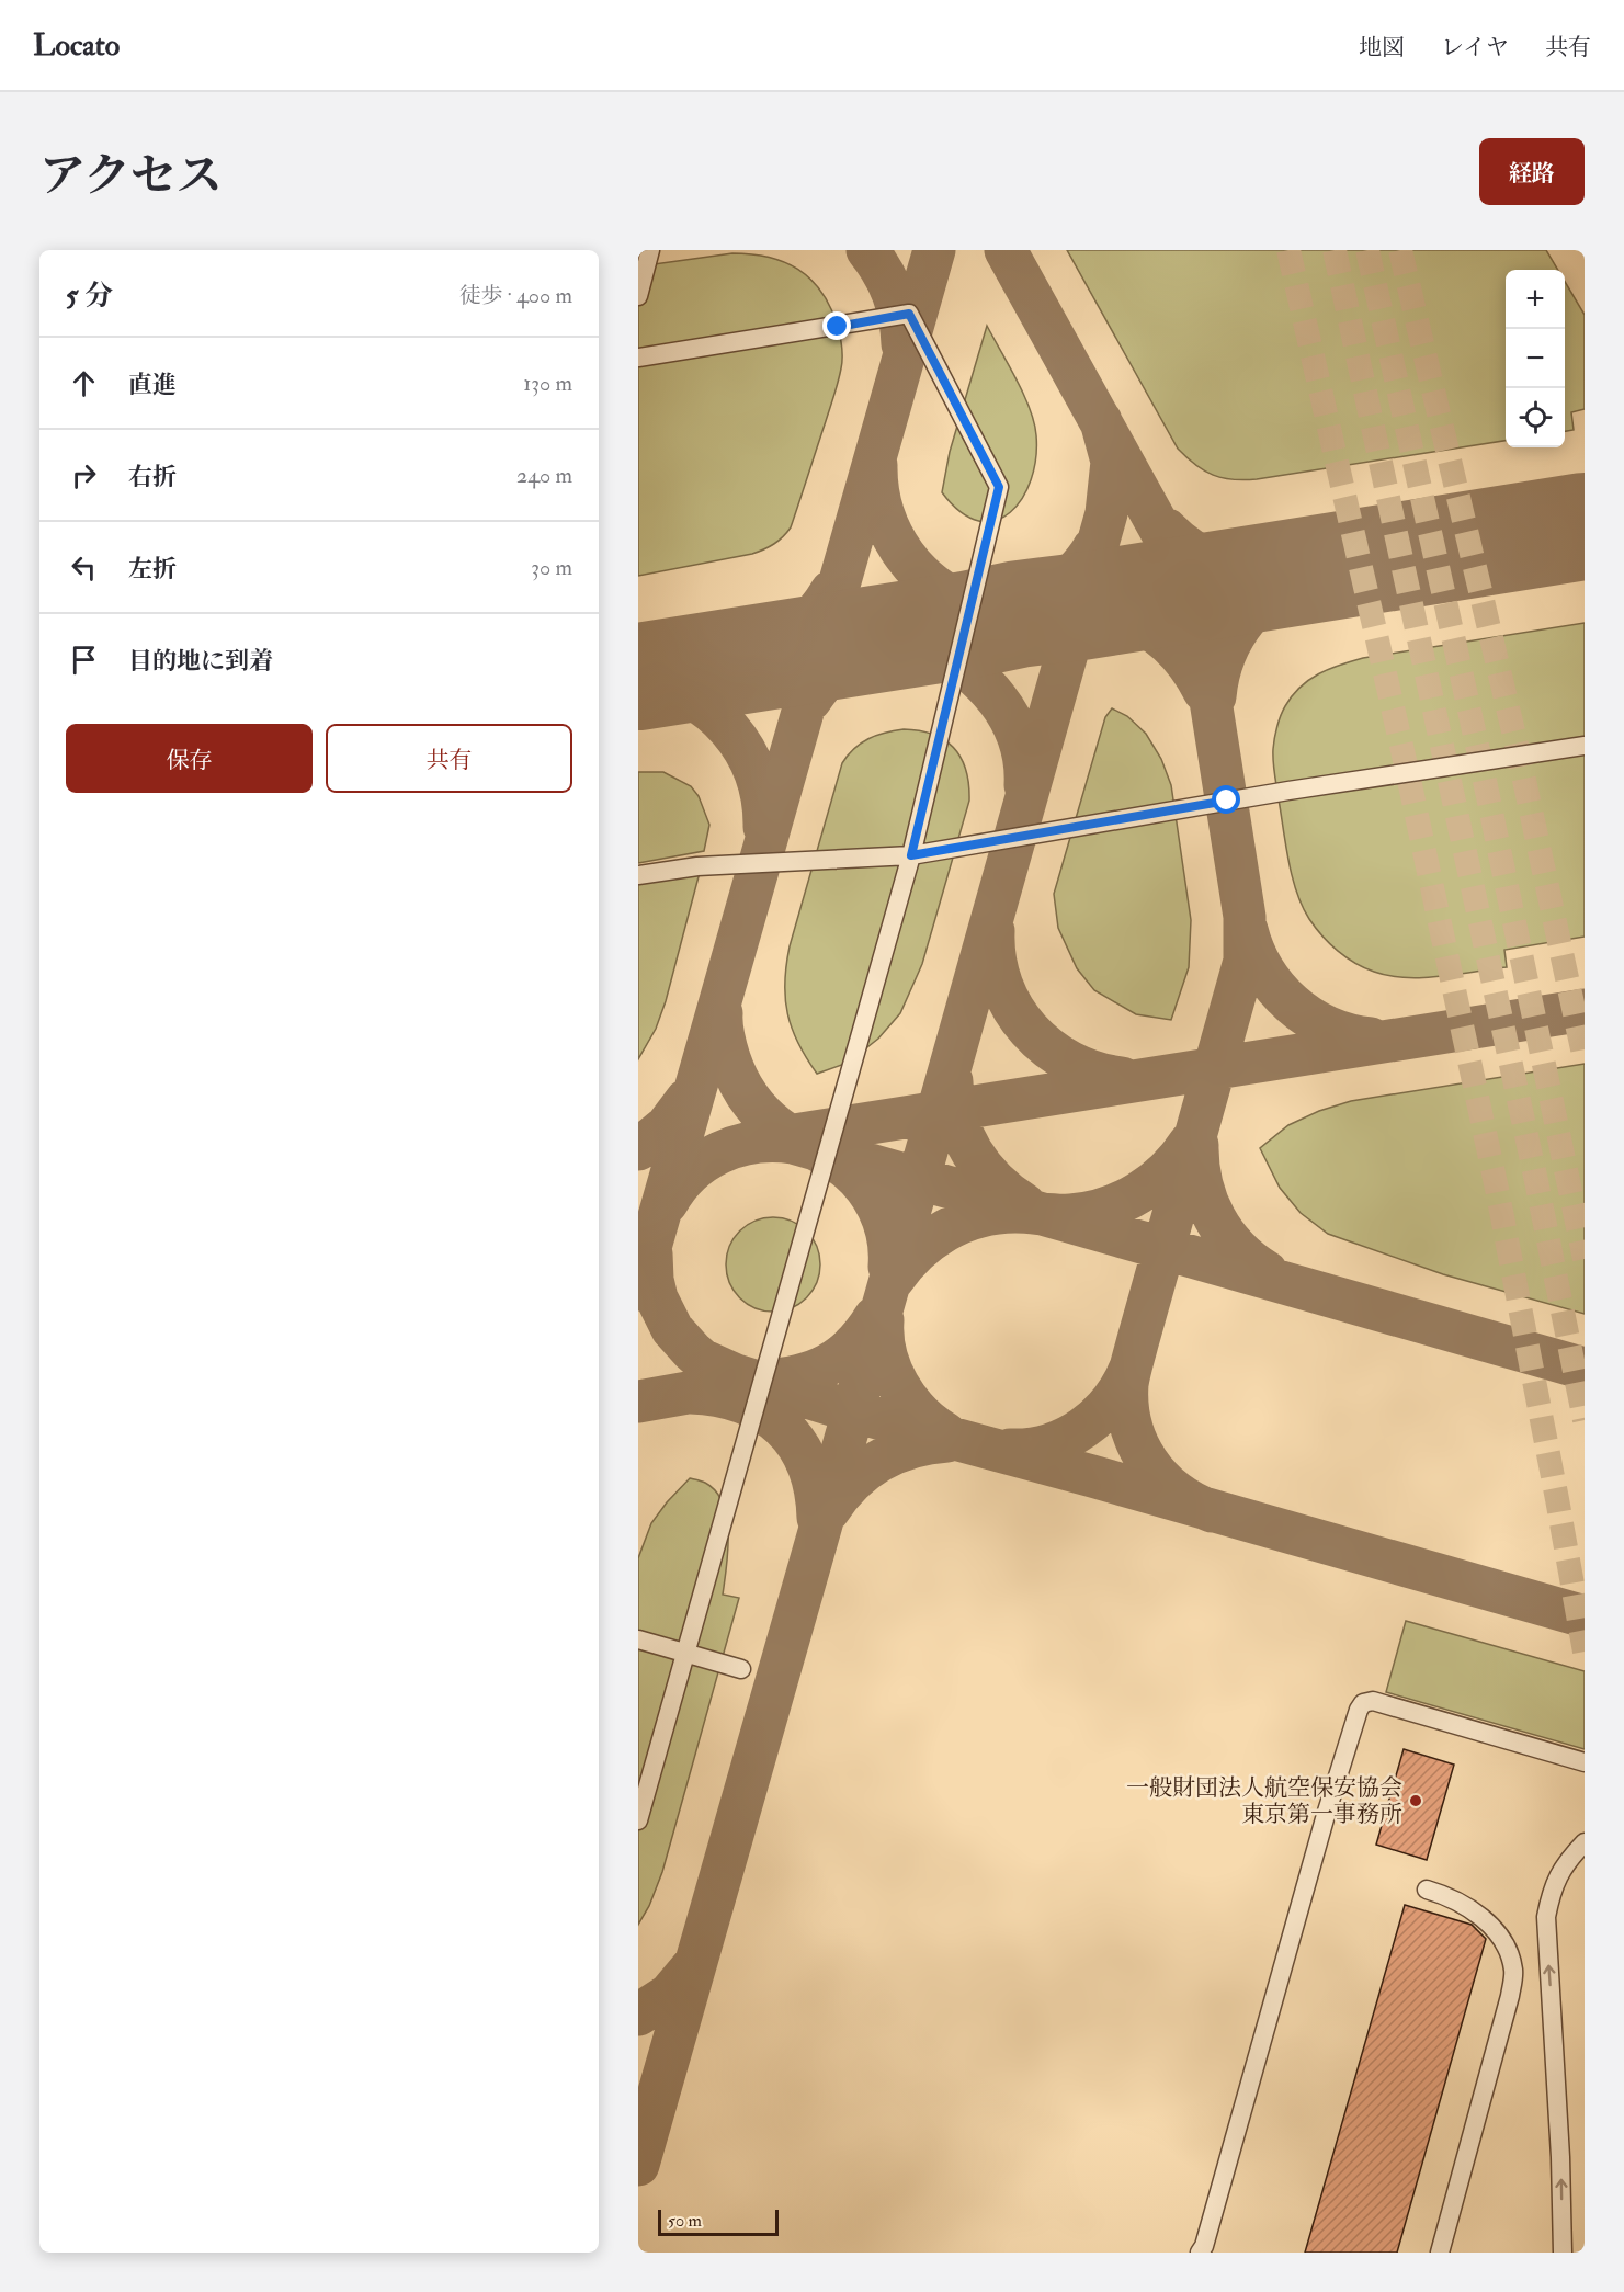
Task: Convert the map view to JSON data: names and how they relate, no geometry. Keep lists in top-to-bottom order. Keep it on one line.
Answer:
{"places":["一般財団法人航空保安協会 東京第一事務所"],"scale_bar":"50 m","page":{"header":"Locato","nav":["地図","レイヤ","共有"],"title":"アクセス","buttons":["経路",["保存","共有"]],"heading":["5 分","徒歩 · 400 m"],"map_buttons":["+","−"],"list":[["直進","130 m"],["右折","240 m"],["左折","30 m"],"目的地に到着"],"scale":"50 m"}}
